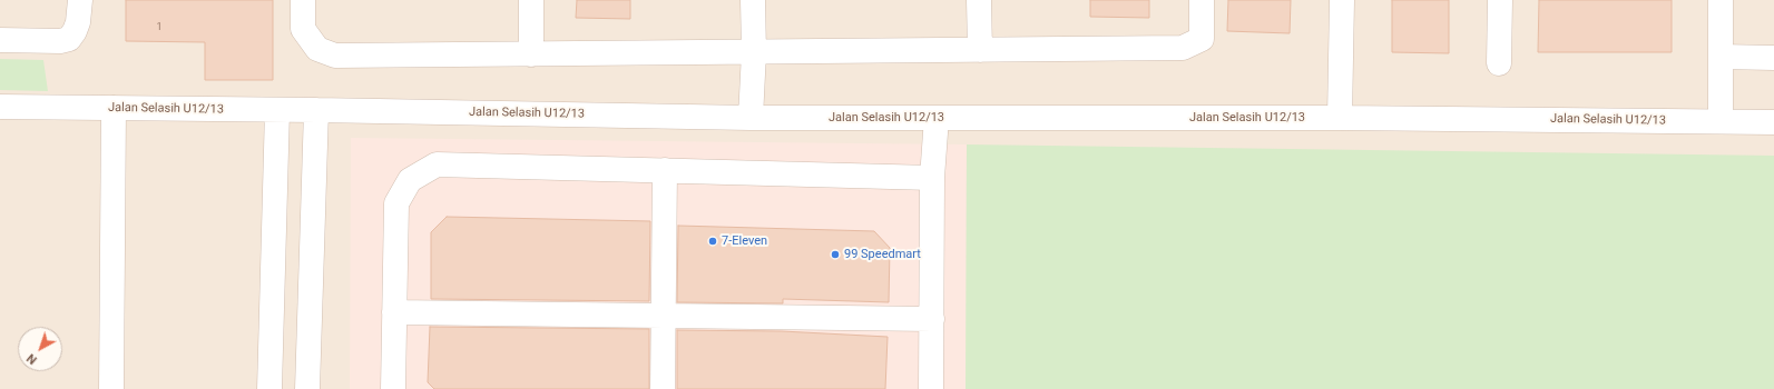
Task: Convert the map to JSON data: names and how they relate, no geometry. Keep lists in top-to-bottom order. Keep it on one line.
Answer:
{"streets":{"street":["Jalan Selasih U12/13"]},"places":["7-Eleven","99 Speedmart"],"house_numbers":["1"],"north":"bottom left"}
